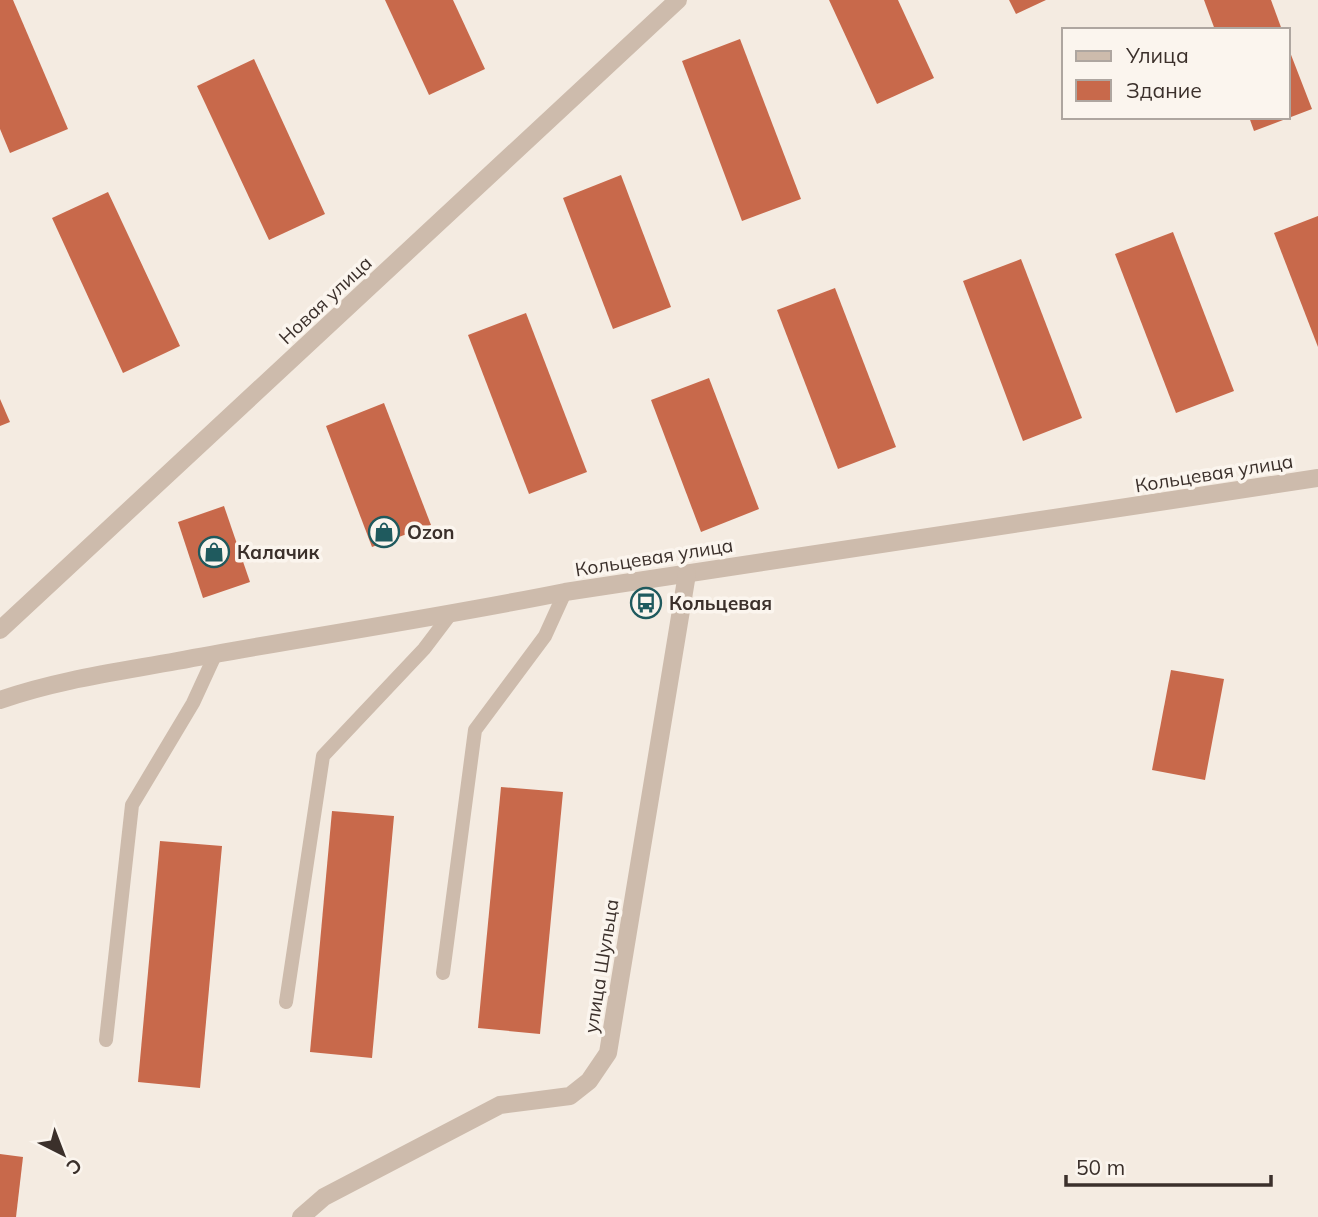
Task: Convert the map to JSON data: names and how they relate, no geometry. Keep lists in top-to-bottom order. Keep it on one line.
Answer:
{"streets":{"street":["Новая улица","Кольцевая улица","улица Шульца"]},"crossings":[["Кольцевая улица","улица Шульца"]],"places":{"shop":["Ozon","Калачик"],"bus stop":["Кольцевая"]},"legend":["Улица","Здание"],"scale_bar":"50 m","north":"bottom right"}
